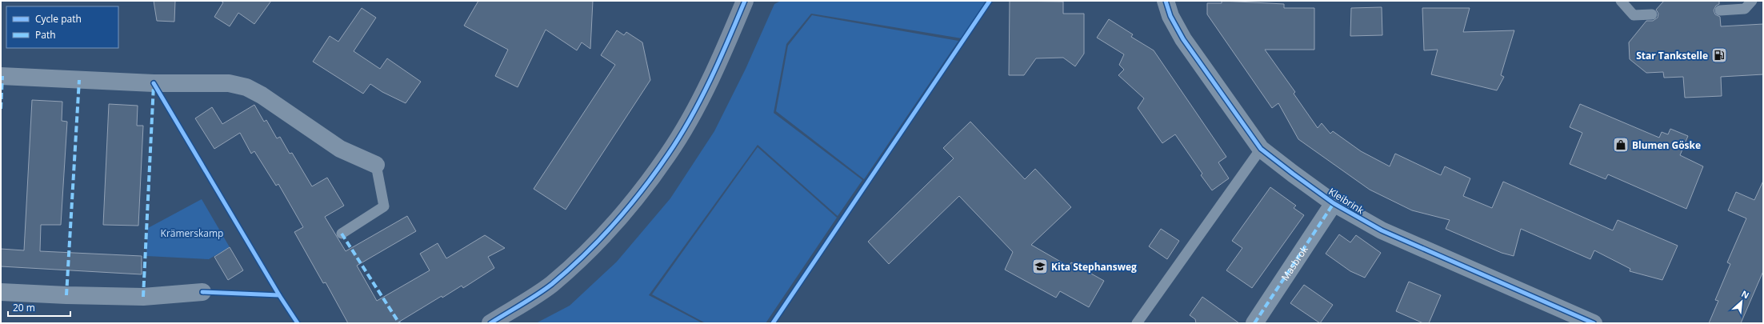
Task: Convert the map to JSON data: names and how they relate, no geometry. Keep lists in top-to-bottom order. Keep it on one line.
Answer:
{"streets":{"street":["Kleibrink","Masbrok"]},"crossings":[["Kleibrink","Masbrok"]],"parks":["Krämerskamp"],"places":{"fuel station":["Star Tankstelle"],"shop":["Blumen Göske"],"school or university":["Kita Stephansweg"]},"legend":["Cycle path","Path"],"scale_bar":"20 m","north":"top right"}
